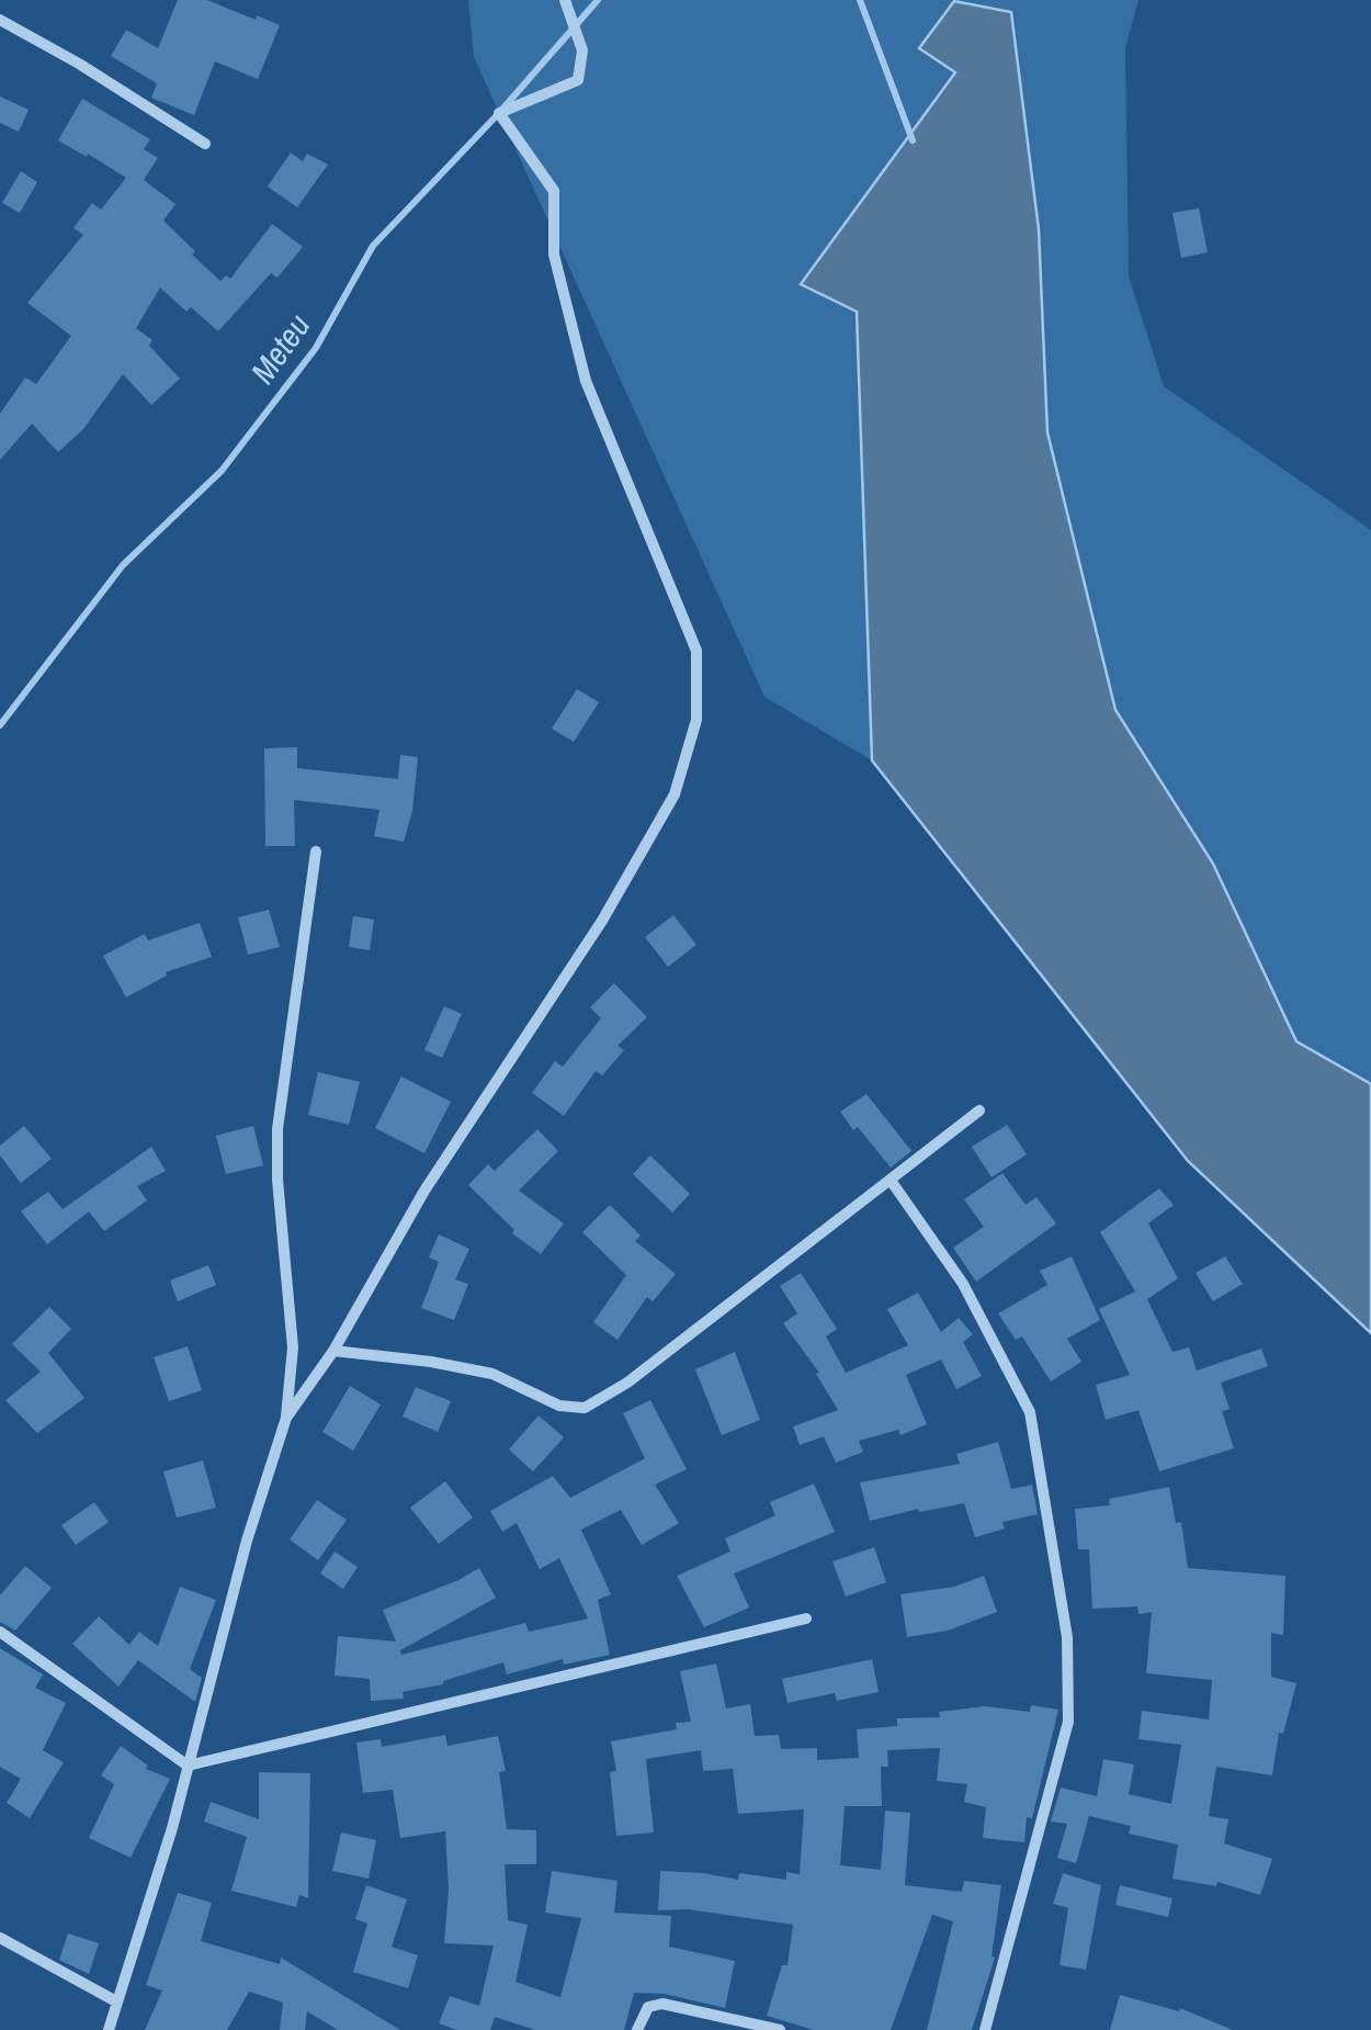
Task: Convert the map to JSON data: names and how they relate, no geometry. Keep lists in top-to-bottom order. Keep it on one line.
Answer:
{"water":["Meteu"]}
